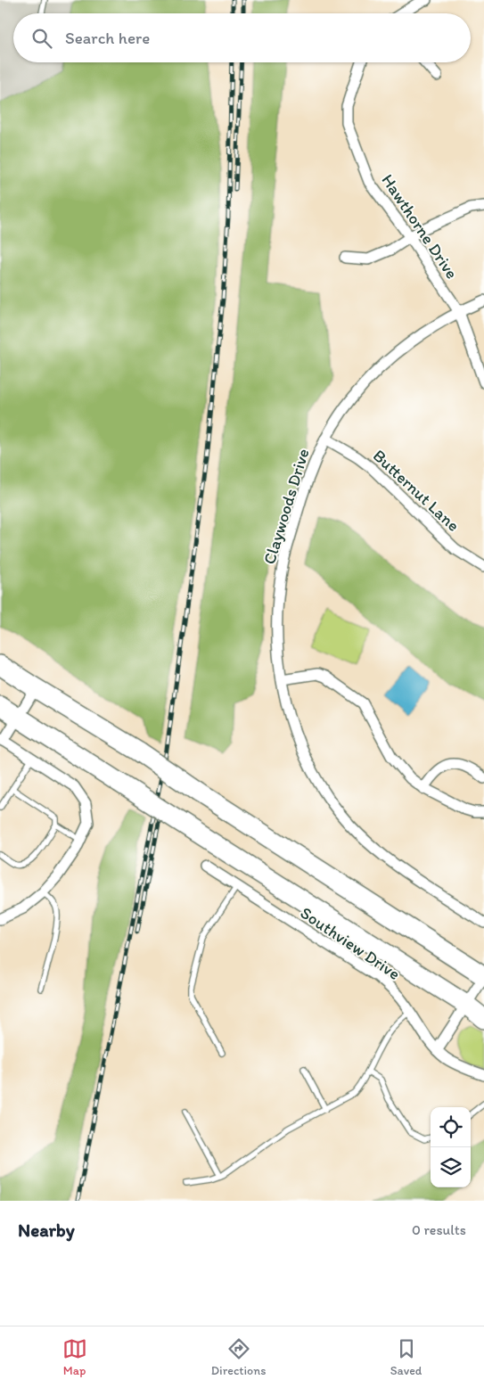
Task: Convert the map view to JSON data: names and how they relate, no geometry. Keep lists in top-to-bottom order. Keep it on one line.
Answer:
{"streets":{"street":["Hawthorne Drive","Butternut Lane","Claywoods Drive","Southview Drive"]},"crossings":[["Hawthorne Drive","Claywoods Drive"],["Butternut Lane","Claywoods Drive"]],"page":{"search":"Search here","heading":["Nearby","0 results"],"nav":["Map","Directions","Saved"]}}
